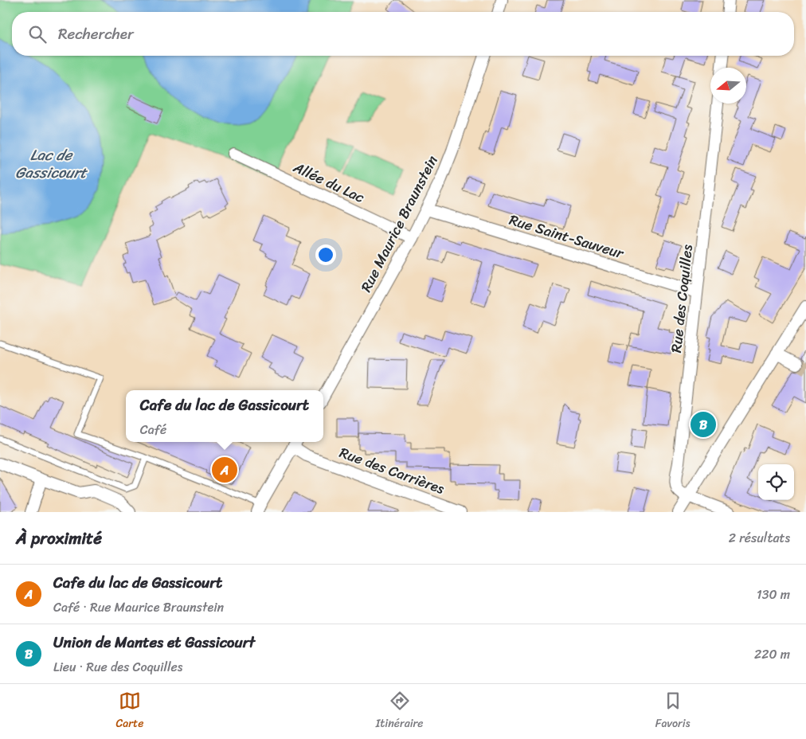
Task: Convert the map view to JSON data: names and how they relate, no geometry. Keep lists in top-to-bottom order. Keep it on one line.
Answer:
{"streets":{"street":["Allée du Lac","Rue Maurice Braunstein","Rue Saint-Sauveur","Rue des Coquilles","Rue des Carrières"]},"crossings":[["Allée du Lac","Rue Maurice Braunstein"],["Rue Maurice Braunstein","Rue Saint-Sauveur"],["Rue Saint-Sauveur","Rue des Coquilles"]],"water":["Lac de Gassicourt"],"north":"left","page":{"search":"Rechercher","popup":["Cafe du lac de Gassicourt","Café"],"pins":["B","A"],"heading":["À proximité","2 résultats"],"list":[{"mark":"A","name":"Cafe du lac de Gassicourt","note":"Café · Rue Maurice Braunstein","value":"130 m"},{"mark":"B","name":"Union de Mantes et Gassicourt","note":"Lieu · Rue des Coquilles","value":"220 m"}],"nav":["Carte","Itinéraire","Favoris"]}}
